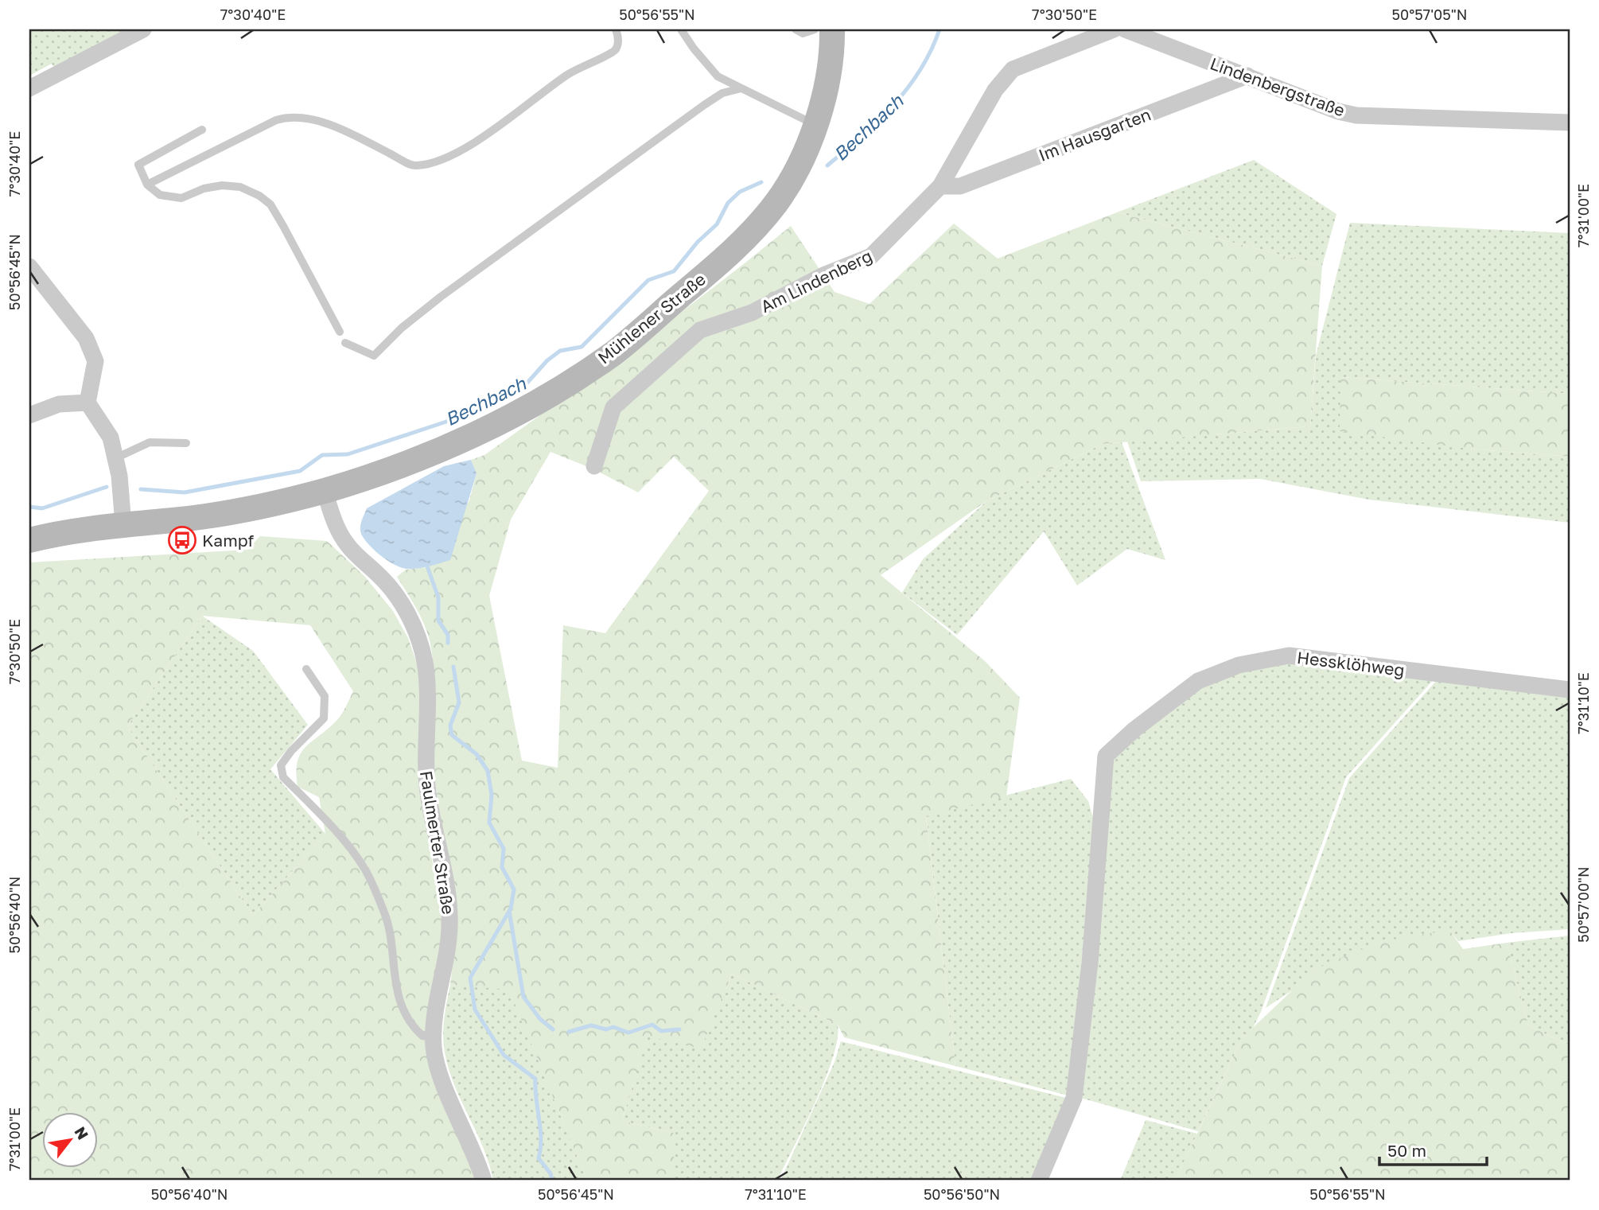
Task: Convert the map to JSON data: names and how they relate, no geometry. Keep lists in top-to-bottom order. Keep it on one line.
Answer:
{"streets":{"main road":["Mühlener Straße"],"street":["Lindenbergstraße","Im Hausgarten","Am Lindenberg","Hessklöhweg","Faulmerter Straße"]},"crossings":[["Lindenbergstraße","Im Hausgarten"],["Im Hausgarten","Am Lindenberg"],["Mühlener Straße","Faulmerter Straße"]],"water":["Bechbach"],"places":{"bus stop":["Kampf"]},"scale_bar":"50 m","north":"top right","coordinates":["7°30'40\"E","50°56'55\"N","7°30'50\"E","50°57'05\"N","7°31'00\"E","50°56'45\"N","7°31'10\"E","50°57'00\"N","50°56'40\"N","50°56'50\"N"]}
